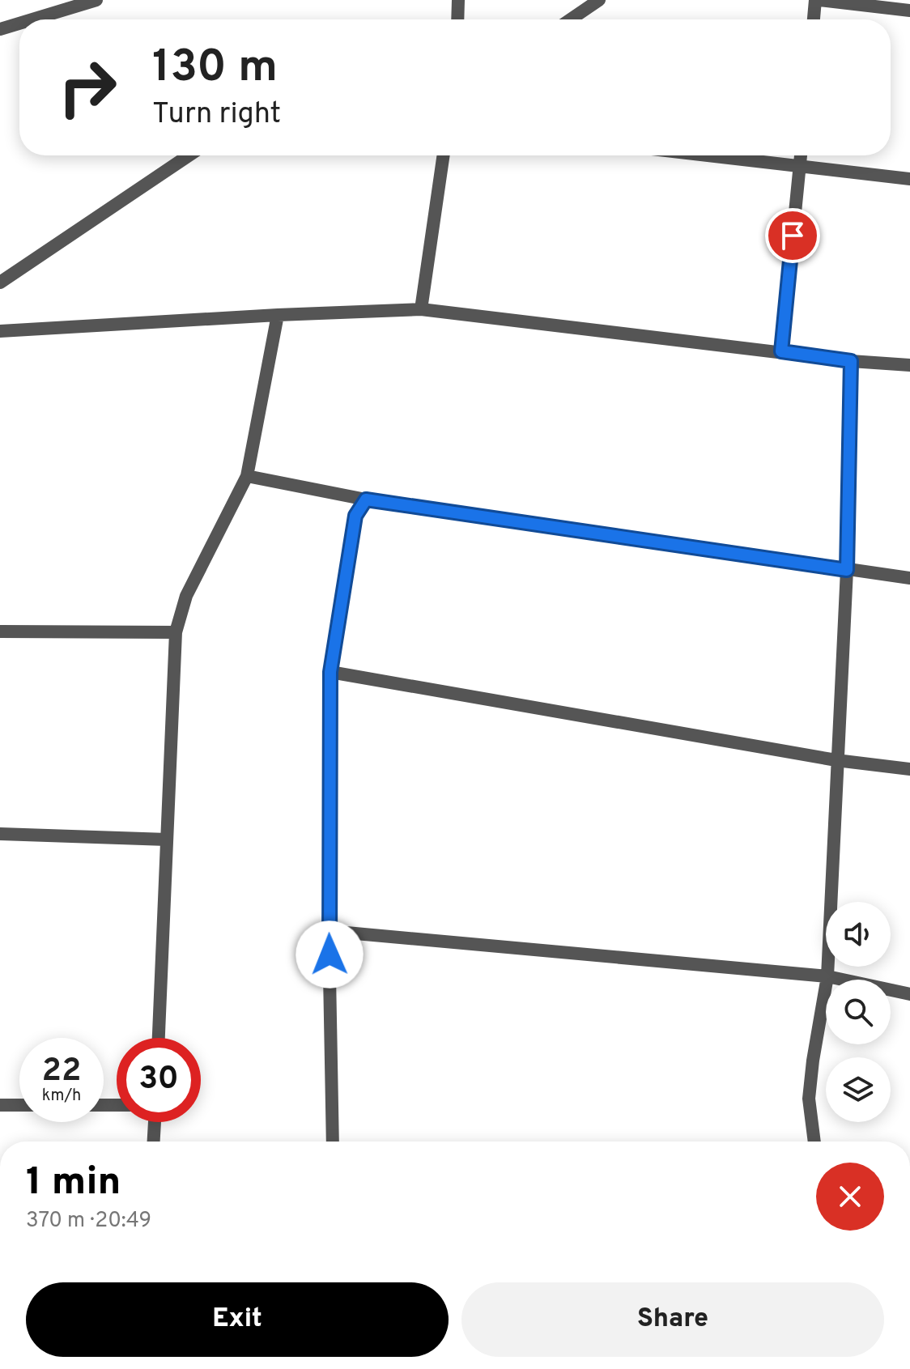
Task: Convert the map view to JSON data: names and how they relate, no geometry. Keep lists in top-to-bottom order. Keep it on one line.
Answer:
{"page":{"turn":["130 m","Turn right"],"speed":"22 km/h","limit":"30","heading":["1 min","370 m · 20:49"],"buttons":["Exit","Share"]}}
